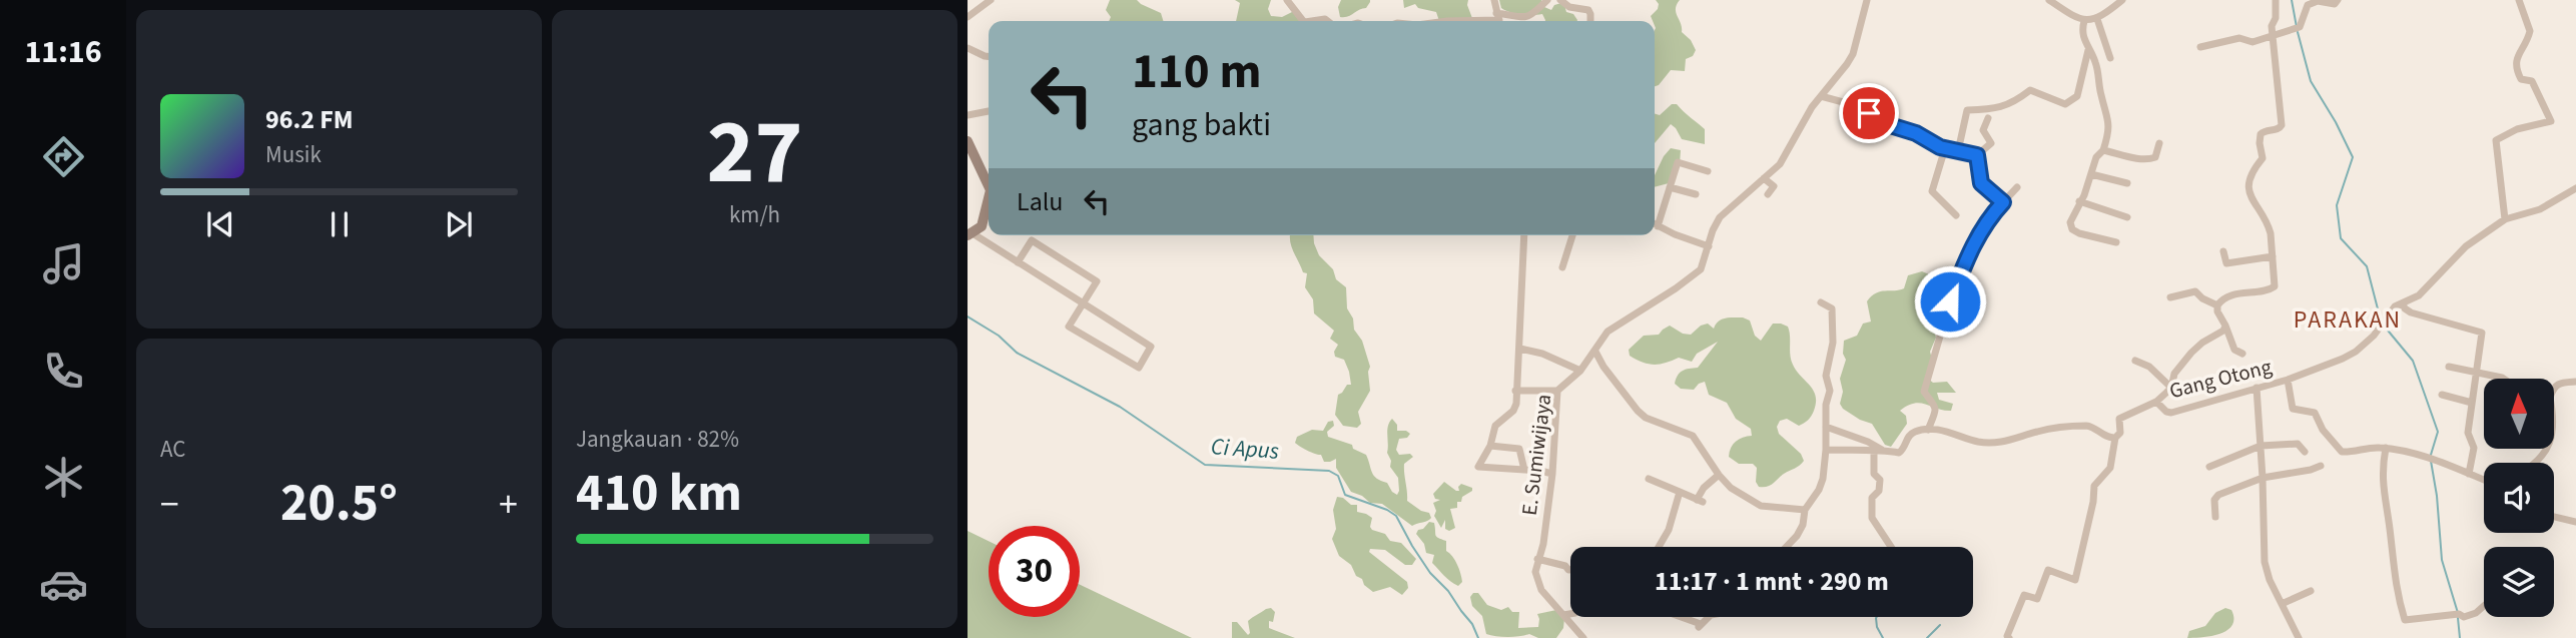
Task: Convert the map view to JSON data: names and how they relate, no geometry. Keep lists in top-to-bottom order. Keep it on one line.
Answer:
{"streets":{"street":["Gang Otong","E. Sumiwijaya"]},"districts":["PARAKAN"],"water":["Ci Apus"],"north":"top","page":{"tabs":"11:16","tile":[["27","km/h"],"AC",["Jangkauan · 82%","410 km"]],"turn":["110 m","gang bakti"],"song":["96.2 FM","Musik"],"then":"Lalu","heat":["−","20.5°","+"],"limit":"30","trip":"11:17 · 1 mnt · 290 m"}}
